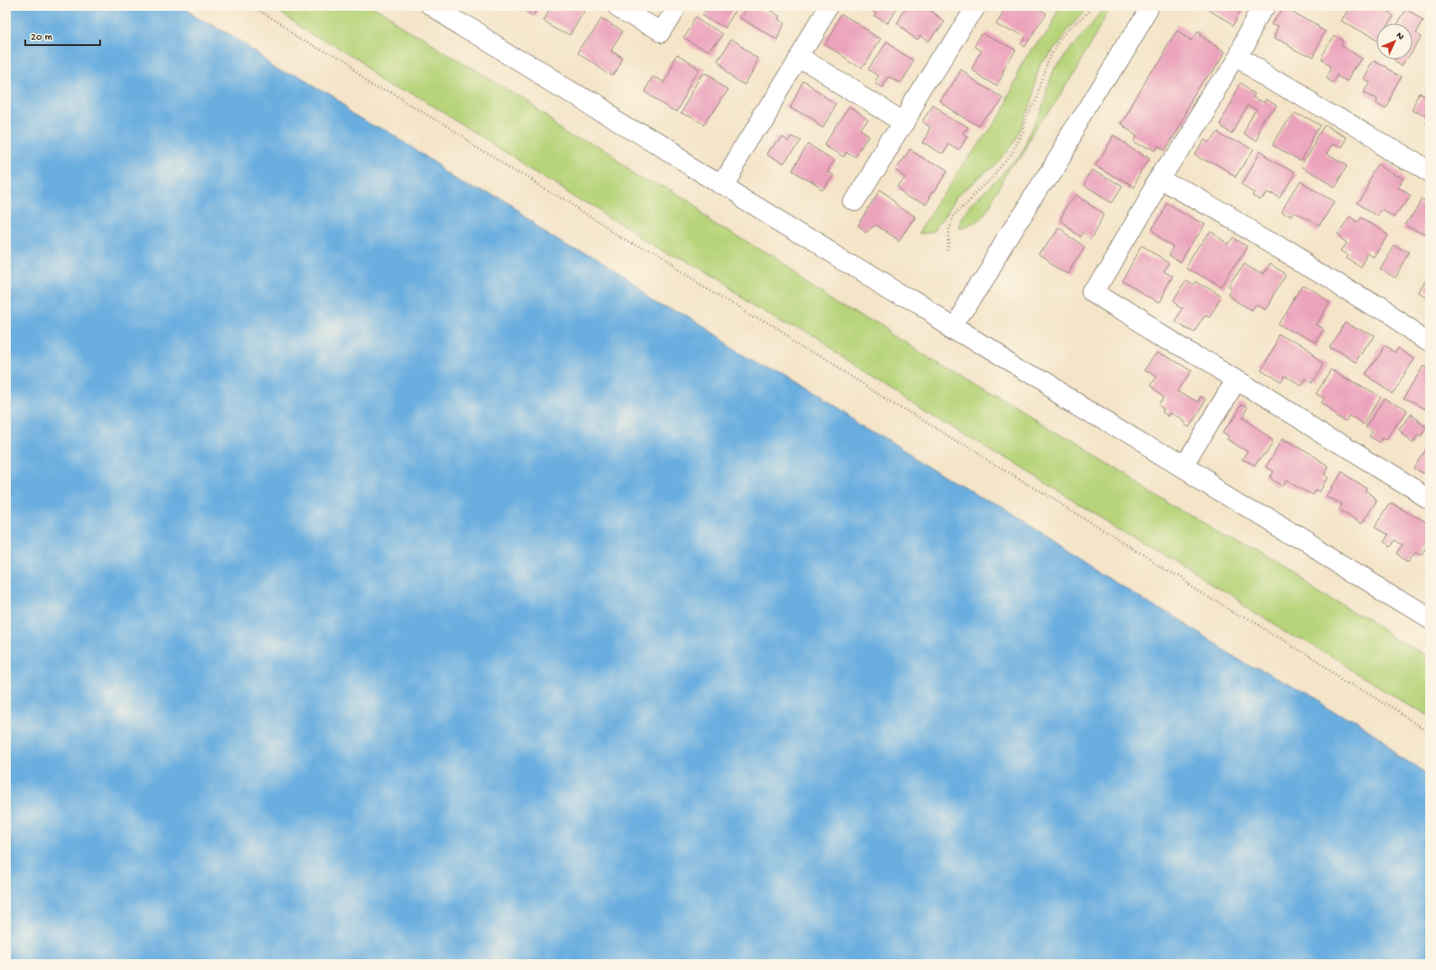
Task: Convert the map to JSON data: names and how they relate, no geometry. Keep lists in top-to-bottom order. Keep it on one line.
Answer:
{"scale_bar":"20 m","north":"top right"}
